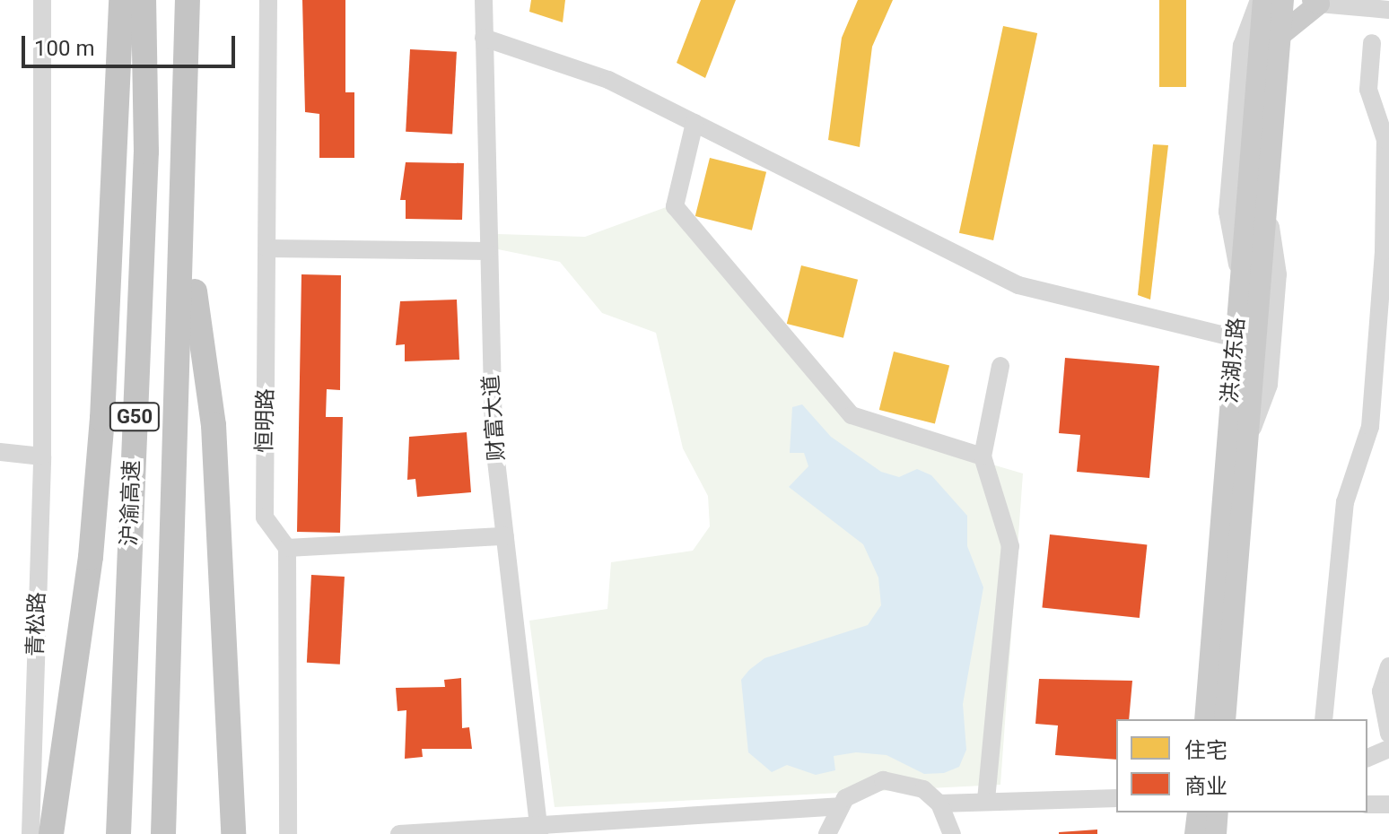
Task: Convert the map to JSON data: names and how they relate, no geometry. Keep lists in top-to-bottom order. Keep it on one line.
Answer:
{"streets":{"highway":["G50","沪渝高速"],"main road":["洪湖东路"],"street":["财富大道","恒明路","青松路"]},"legend":["住宅","商业"],"scale_bar":"100 m"}
